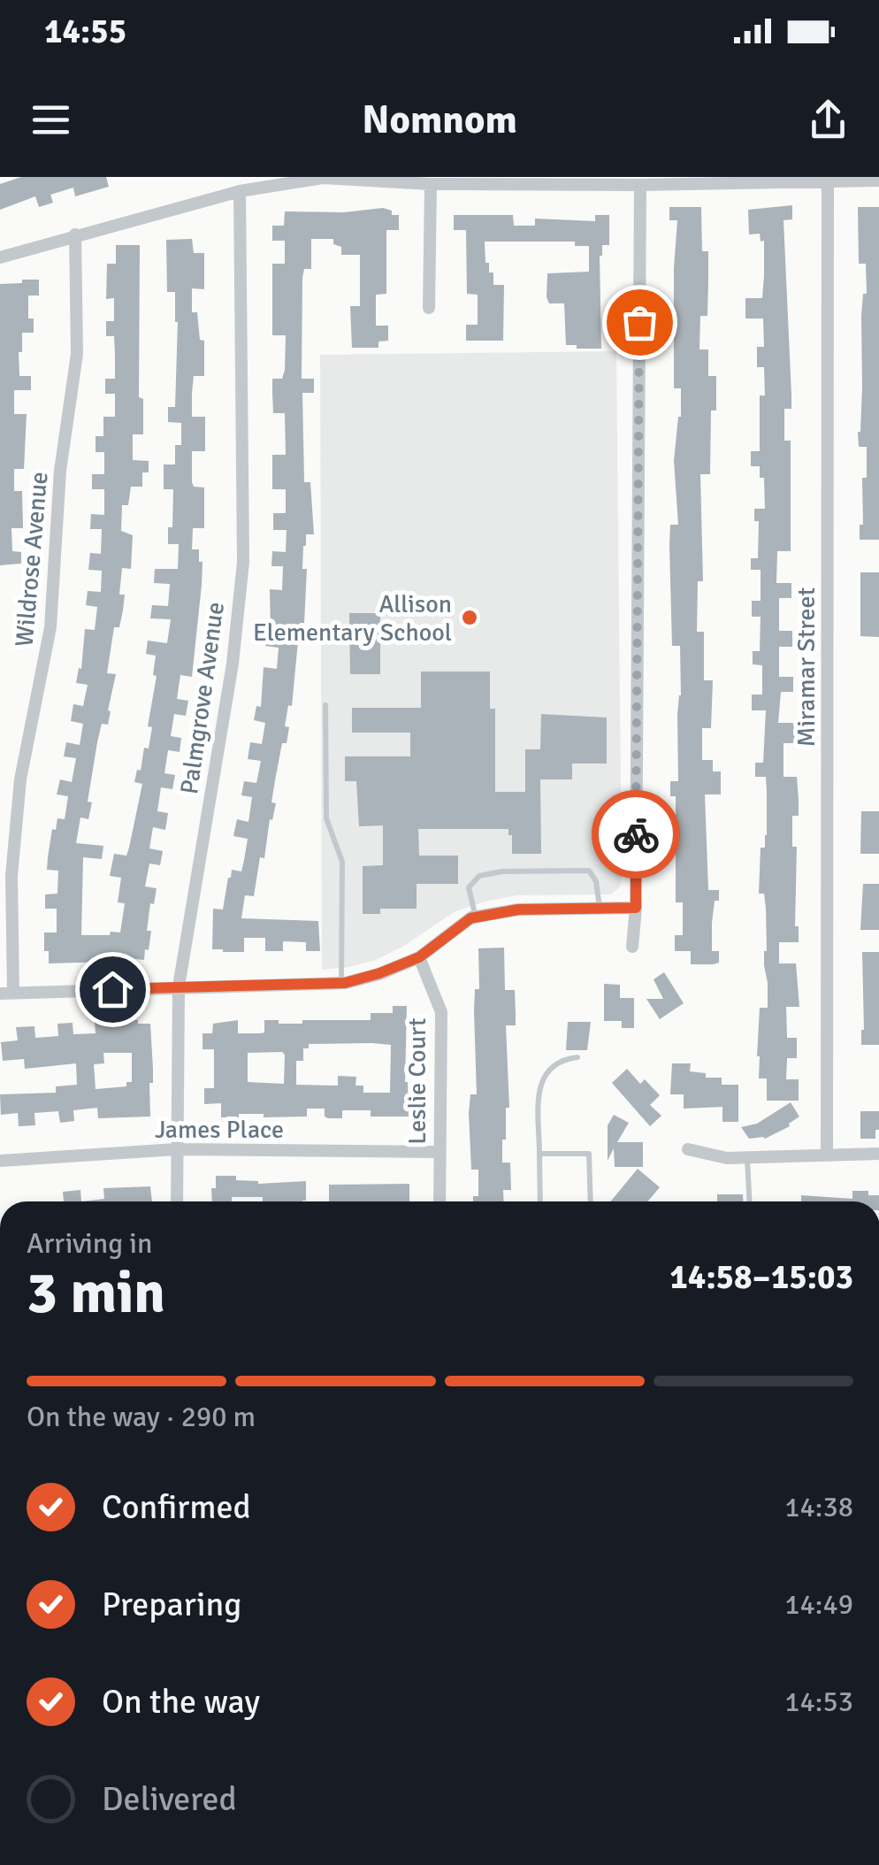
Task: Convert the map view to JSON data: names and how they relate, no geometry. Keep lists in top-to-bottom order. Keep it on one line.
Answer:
{"streets":{"street":["Wildrose Avenue","Miramar Street","Palmgrove Avenue","Leslie Court","James Place"]},"crossings":[["Palmgrove Avenue","James Place"],["Leslie Court","James Place"]],"places":["Allison Elementary School"],"page":{"status":"14:55","header":"Nomnom","heading":["3 min","Arriving in","14:58–15:03"],"bar":"On the way · 290 m","list":[["Confirmed","14:38"],["Preparing","14:49"],["On the way","14:53"],"Delivered"]}}
